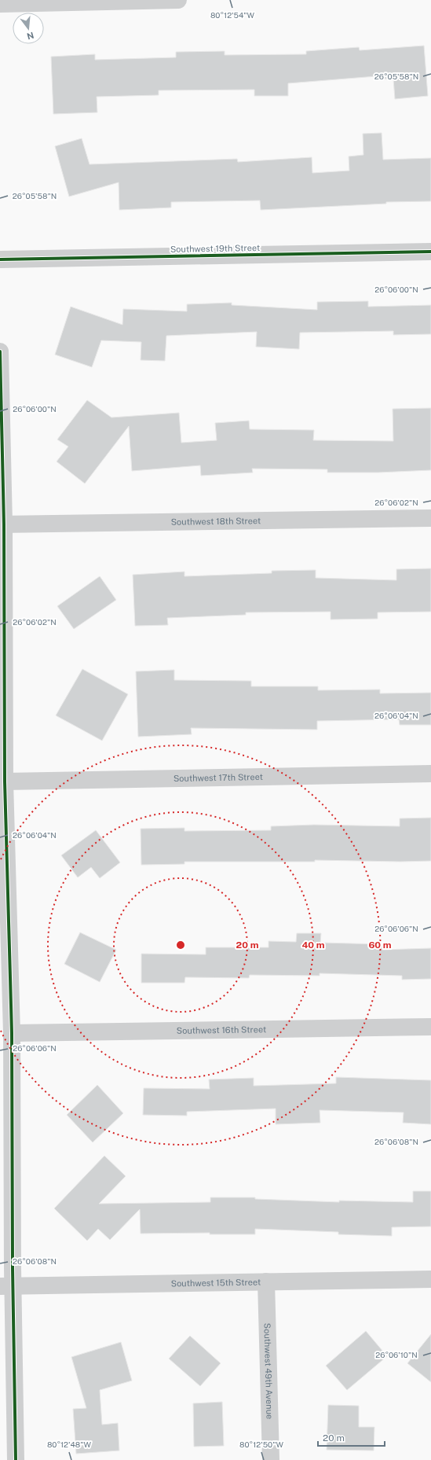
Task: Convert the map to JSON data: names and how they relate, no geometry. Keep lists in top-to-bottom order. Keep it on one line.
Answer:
{"streets":{"street":["Southwest 19th Street","Southwest 18th Street","Southwest 17th Street","Southwest 16th Street","Southwest 15th Street","Southwest 49th Avenue"]},"crossings":[["Southwest 15th Street","Southwest 49th Avenue"]],"scale_bar":"20 m","north":"bottom","coordinates":["80°12'54\"W","26°05'58\"N","26°06'00\"N","26°06'02\"N","26°06'04\"N","26°06'06\"N","26°06'08\"N","26°06'10\"N","80°12'48\"W","80°12'50\"W"],"rings":["20 m","40 m","60 m"]}
